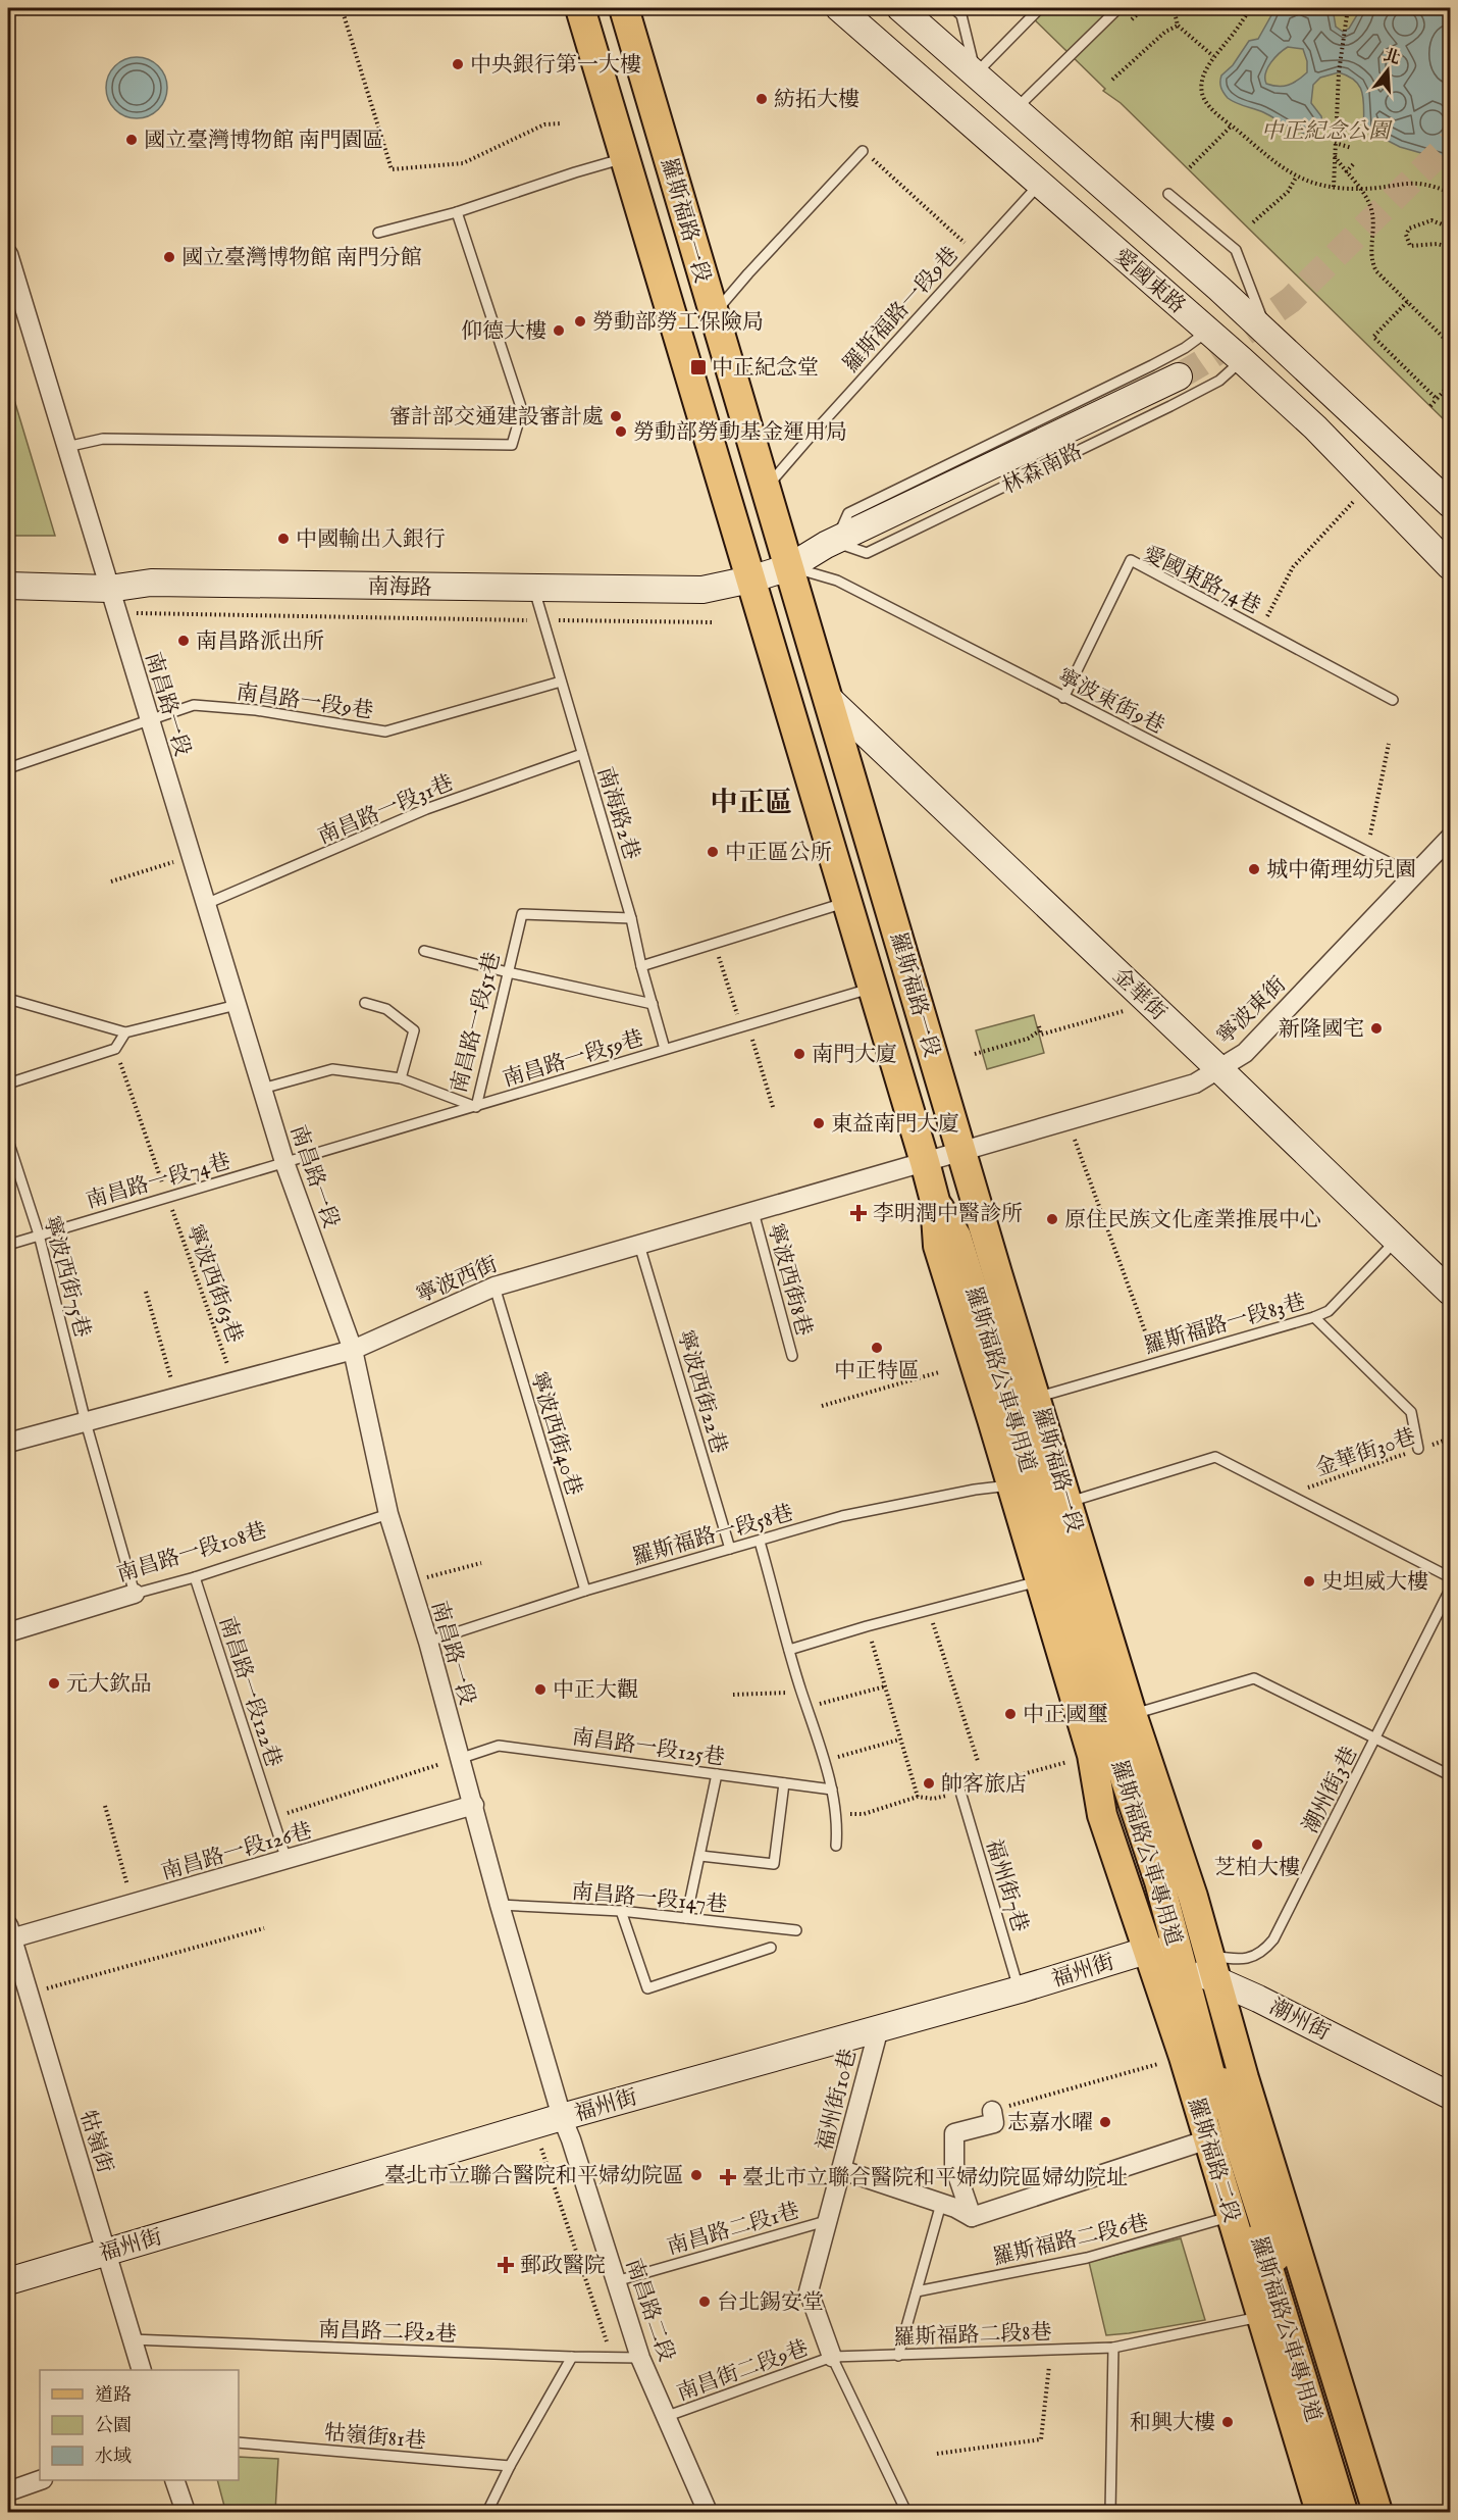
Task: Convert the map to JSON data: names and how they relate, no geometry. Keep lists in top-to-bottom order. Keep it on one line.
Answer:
{"streets":{"main road":["羅斯福路一段","羅斯福路公車專用道","羅斯福路二段"],"street":["愛國東路","林森南路","南海路","南昌路一段","金華街","寧波東街","寧波西街","南昌路一段108巷","南昌路一段126巷","福州街","潮州街","福州街10巷","牯嶺街","南昌路二段"],"lane":["羅斯福路一段9巷","愛國東路74巷","南昌路一段9巷","寧波東街9巷","南昌路一段31巷","南海路2巷","南昌路一段51巷","南昌路一段59巷","南昌路一段74巷","寧波西街75巷","寧波西街8巷","羅斯福路一段83巷","寧波西街22巷","寧波西街40巷","羅斯福路一段58巷","南昌路一段122巷","南昌路一段125巷","潮州街3巷","福州街7巷","南昌路一段147巷","南昌路二段1巷","羅斯福路二段6巷","南昌路二段2巷","羅斯福路二段8巷","南昌街二段9巷","牯嶺街81巷"],"path":["寧波西街63巷","金華街30巷"]},"crossings":[["羅斯福路一段","羅斯福路一段9巷"],["羅斯福路一段","林森南路"],["羅斯福路一段","南海路"],["羅斯福路一段","寧波東街9巷"],["羅斯福路一段","金華街"],["羅斯福路一段","寧波東街"],["羅斯福路一段","南昌路一段59巷"],["羅斯福路一段","寧波西街"],["羅斯福路一段","羅斯福路一段83巷"],["羅斯福路一段","羅斯福路公車專用道"],["羅斯福路一段","羅斯福路一段58巷"],["羅斯福路一段","福州街"],["羅斯福路一段","羅斯福路二段"],["愛國東路","羅斯福路一段9巷"],["愛國東路","林森南路"],["愛國東路","愛國東路74巷"],["林森南路","南海路"],["林森南路","寧波東街9巷"],["愛國東路74巷","寧波東街9巷"],["南海路","寧波東街9巷"],["南海路","南昌路一段"],["南海路","南海路2巷"],["南昌路一段9巷","南昌路一段"],["南昌路一段9巷","南海路2巷"],["寧波東街9巷","寧波東街"],["南昌路一段","南昌路一段31巷"],["南昌路一段","南昌路一段51巷"],["南昌路一段","南昌路一段59巷"],["南昌路一段","南昌路一段74巷"],["南昌路一段","寧波西街"],["南昌路一段","羅斯福路一段58巷"],["南昌路一段","南昌路一段108巷"],["南昌路一段","南昌路一段125巷"],["南昌路一段","南昌路一段126巷"],["南昌路一段","南昌路一段147巷"],["南昌路一段","福州街"],["南昌路一段","南昌路二段"],["南昌路一段31巷","南海路2巷"],["南海路2巷","南昌路一段51巷"],["南海路2巷","南昌路一段59巷"],["金華街","寧波東街"],["金華街","羅斯福路一段83巷"],["寧波東街","寧波西街"],["南昌路一段51巷","南昌路一段59巷"],["南昌路一段59巷","南昌路一段74巷"],["南昌路一段74巷","寧波西街75巷"],["南昌路一段74巷","寧波西街63巷"],["寧波西街75巷","寧波西街"],["寧波西街75巷","南昌路一段108巷"],["寧波西街","寧波西街8巷"],["寧波西街","寧波西街63巷"],["寧波西街","寧波西街22巷"],["寧波西街","寧波西街40巷"],["羅斯福路公車專用道","潮州街3巷"],["羅斯福路公車專用道","福州街"],["羅斯福路公車專用道","潮州街"],["羅斯福路公車專用道","羅斯福路二段"],["寧波西街22巷","羅斯福路一段58巷"],["寧波西街40巷","羅斯福路一段58巷"],["南昌路一段108巷","南昌路一段122巷"],["南昌路一段122巷","南昌路一段126巷"],["潮州街3巷","福州街"],["潮州街3巷","潮州街"],["南昌路一段126巷","牯嶺街"],["福州街7巷","福州街"],["福州街","潮州街"],["福州街","福州街10巷"],["福州街","牯嶺街"],["福州街","羅斯福路二段"],["福州街","南昌路二段"],["福州街10巷","南昌路二段1巷"],["福州街10巷","羅斯福路二段8巷"],["福州街10巷","南昌街二段9巷"],["牯嶺街","南昌路二段2巷"],["羅斯福路二段","羅斯福路二段6巷"],["羅斯福路二段","羅斯福路二段8巷"],["南昌路二段1巷","南昌路二段"],["南昌路二段","南昌路二段2巷"],["南昌路二段","南昌街二段9巷"],["羅斯福路二段8巷","南昌街二段9巷"]],"districts":["中正區"],"parks":["中正紀念公園"],"places":{"other":["中央銀行第一大樓","紡拓大樓","國立臺灣博物館 南門園區","國立臺灣博物館 南門分館","勞動部勞工保險局","仰德大樓","審計部交通建設審計處","勞動部勞動基金運用局","中國輸出入銀行","南昌路派出所","中正區公所","城中衛理幼兒園","新隆國宅","南門大廈","東益南門大廈","原住民族文化產業推展中心","中正特區","史坦威大樓","元大欽品","中正大觀","中正國璽","帥客旅店","芝柏大樓","志嘉水曜","臺北市立聯合醫院和平婦幼院區","台北錫安堂","和興大樓"],"transit":["中正紀念堂"],"health":["李明潤中醫診所","臺北市立聯合醫院和平婦幼院區婦幼院址","郵政醫院"]},"legend":["道路","公園","水域"],"north":"top"}
